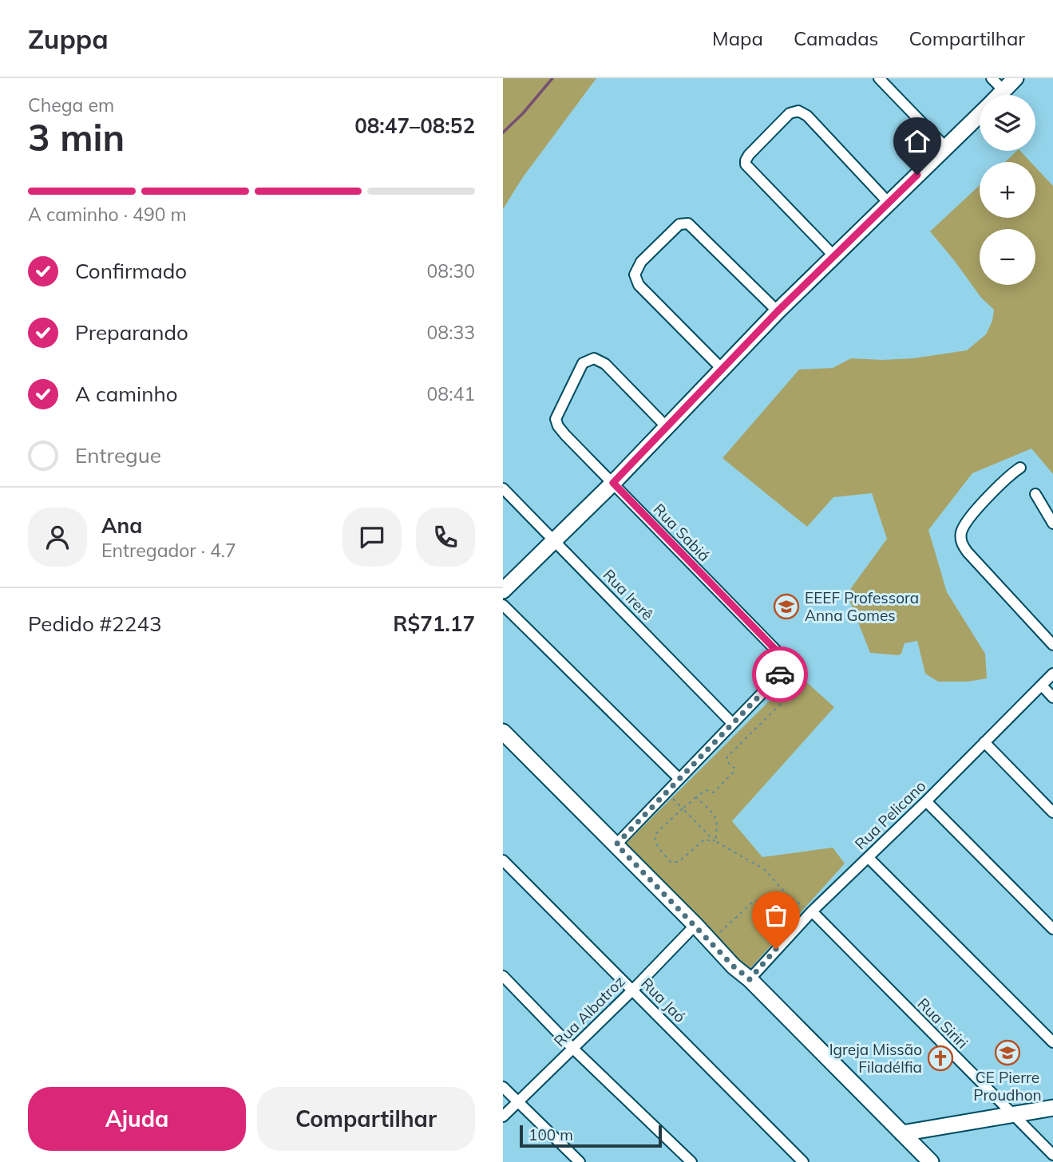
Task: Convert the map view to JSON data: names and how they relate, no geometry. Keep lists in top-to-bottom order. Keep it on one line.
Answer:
{"streets":{"street":["Rua Sabiá","Rua Irerê","Rua Pelicano","Rua Jaó","Rua Albatroz","Rua Siriri"]},"crossings":[["Rua Sabiá","Rua Irerê"],["Rua Pelicano","Rua Siriri"],["Rua Jaó","Rua Albatroz"]],"places":{"school or university":["EEEF Professora Anna Gomes","CE Pierre Proudhon"],"church":["Igreja Missão Filadélfia"]},"scale_bar":"100 m","page":{"header":"Zuppa","nav":["Mapa","Camadas","Compartilhar"],"heading":["3 min","Chega em","08:47–08:52"],"panel":["Ana","Entregador · 4.7","Pedido #2243","R$71.17"],"map_buttons":["+","−"],"bar":"A caminho · 490 m","list":[["Confirmado","08:30"],["Preparando","08:33"],["A caminho","08:41"],"Entregue"],"buttons":["Ajuda","Compartilhar"],"scale":"100 m"}}
